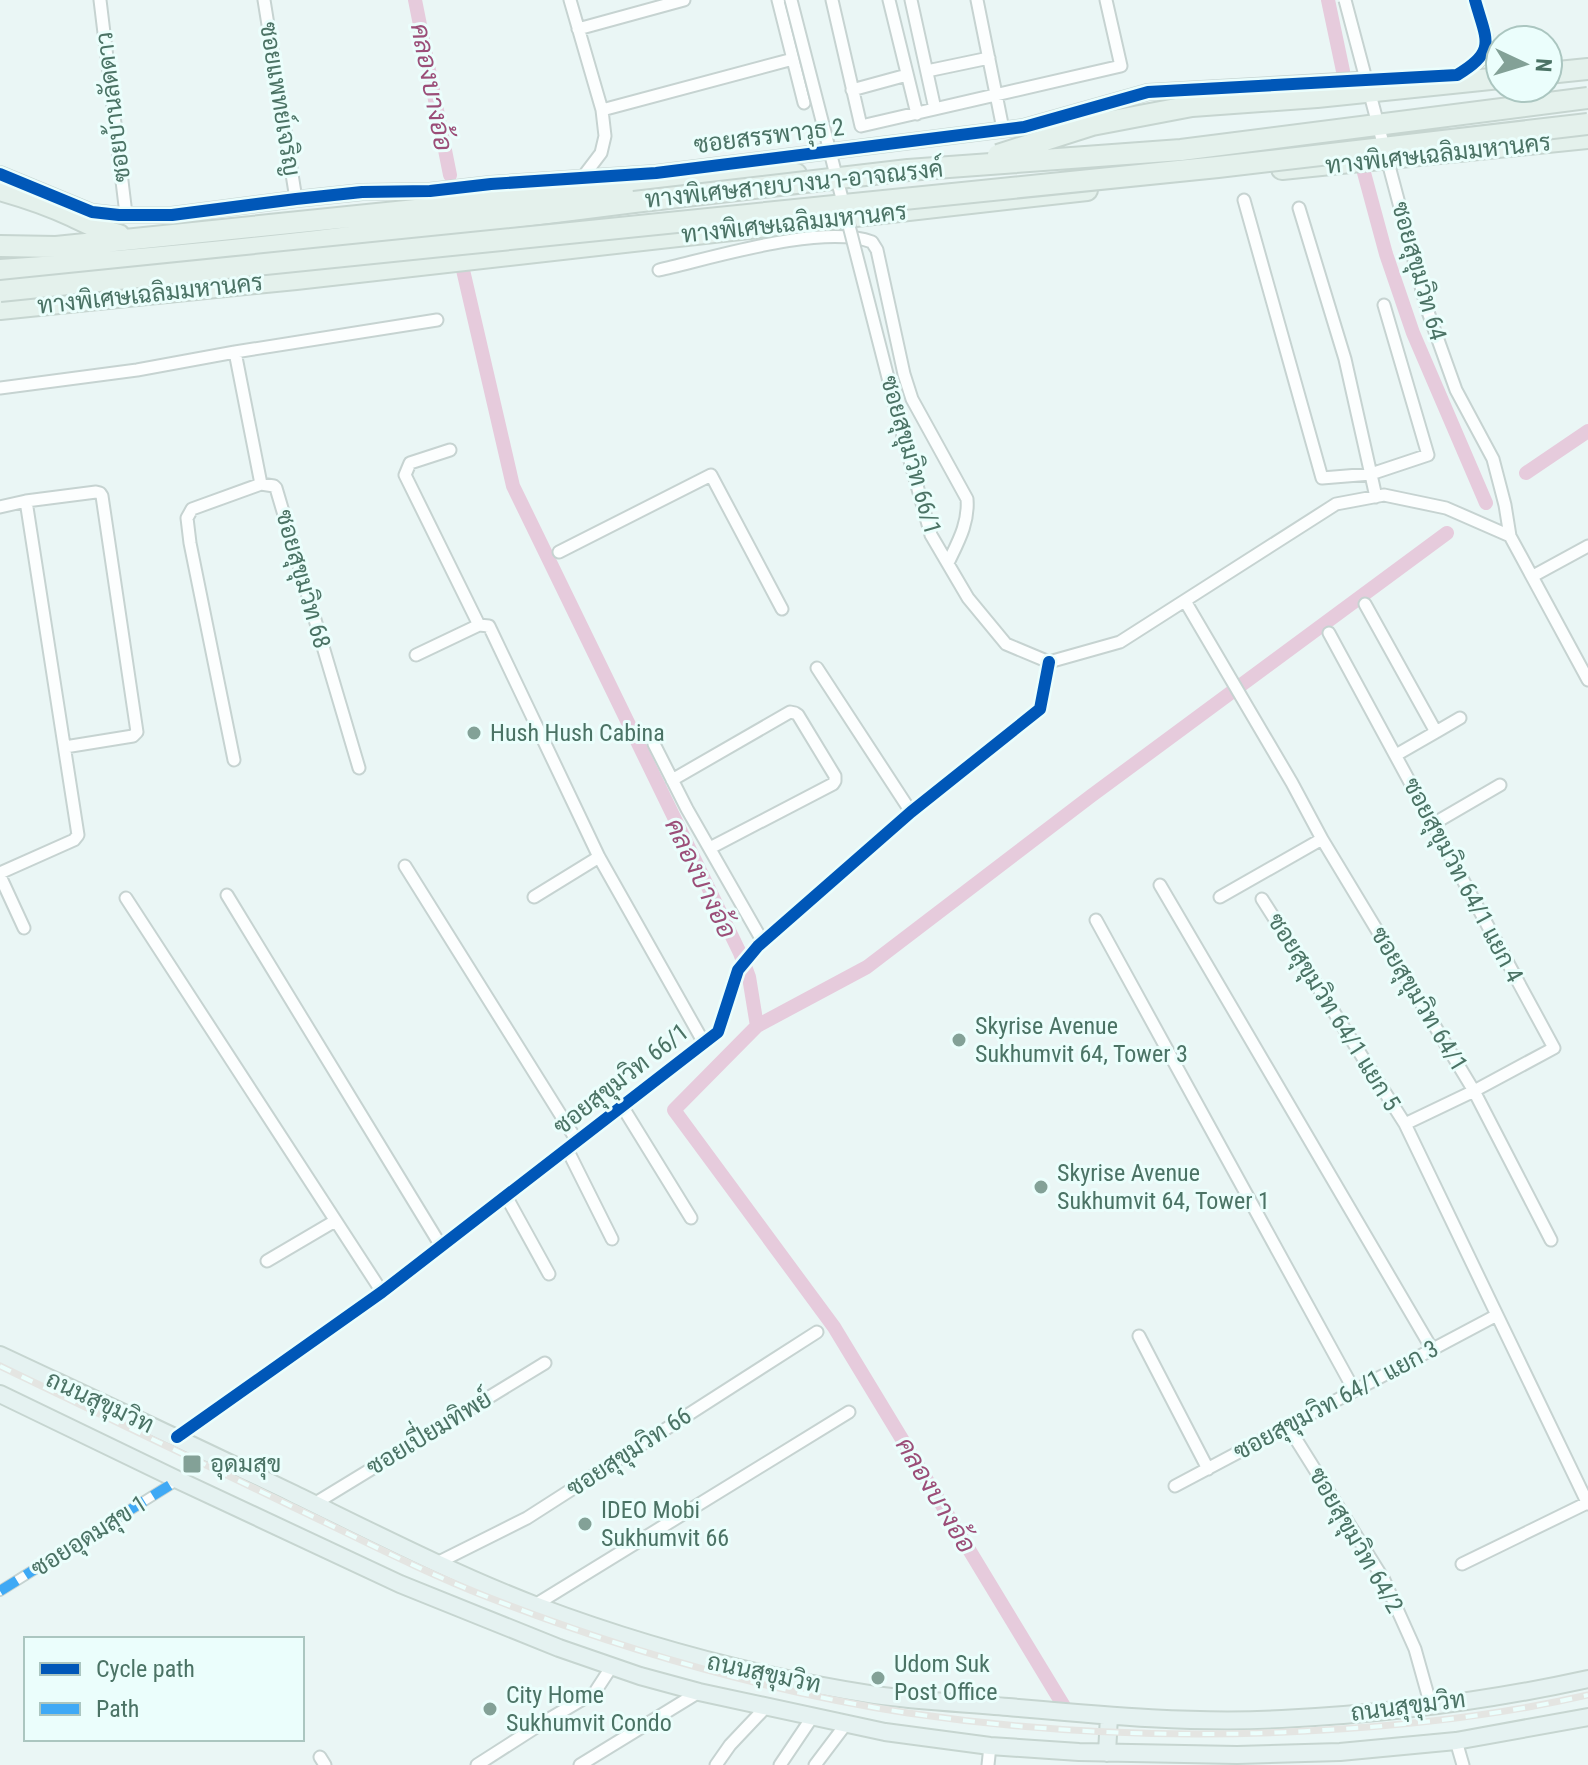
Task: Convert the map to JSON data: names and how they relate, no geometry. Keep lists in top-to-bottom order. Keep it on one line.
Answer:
{"streets":{"highway":["ทางพิเศษเฉลิมมหานคร","ทางพิเศษสายบางนา-อาจณรงค์"],"main road":["ถนนสุขุมวิท"],"street":["ซอยแพทย์เจริญ","ซอยบ้านลัดดาว","ซอยสรรพาวุธ 2","ซอยสุขุมวิท 64","ซอยสุขุมวิท 66/1","ซอยสุขุมวิท 68","ซอยสุขุมวิท 64/1 แยก 4","ซอยสุขุมวิท 64/1","ซอยสุขุมวิท 64/1 แยก 5","ซอยสุขุมวิท 64/1 แยก 3","ซอยเปี่ยมทิพย์","ซอยสุขุมวิท 66","ซอยอุดมสุข 1","ซอยสุขุมวิท 64/2"]},"crossings":[["ซอยแพทย์เจริญ","ซอยสรรพาวุธ 2"],["ซอยบ้านลัดดาว","ซอยสรรพาวุธ 2"],["ซอยสุขุมวิท 66/1","ถนนสุขุมวิท"],["ซอยสุขุมวิท 64/1 แยก 4","ซอยสุขุมวิท 64/1"],["ซอยสุขุมวิท 64/1","ซอยสุขุมวิท 64/1 แยก 5"],["ซอยสุขุมวิท 64/1 แยก 3","ซอยสุขุมวิท 64/2"],["ถนนสุขุมวิท","ซอยเปี่ยมทิพย์"],["ถนนสุขุมวิท","ซอยสุขุมวิท 66"],["ถนนสุขุมวิท","ซอยอุดมสุข 1"],["ถนนสุขุมวิท","ซอยสุขุมวิท 64/2"]],"water":["คลองบางอ้อ"],"places":{"other":["Hush Hush Cabina","Skyrise Avenue Sukhumvit 64, Tower 3","Skyrise Avenue Sukhumvit 64, Tower 1","IDEO Mobi Sukhumvit 66","Udom Suk Post Office","City Home Sukhumvit Condo"],"transit":["อุดมสุข"]},"legend":["Cycle path","Path"],"north":"right"}
